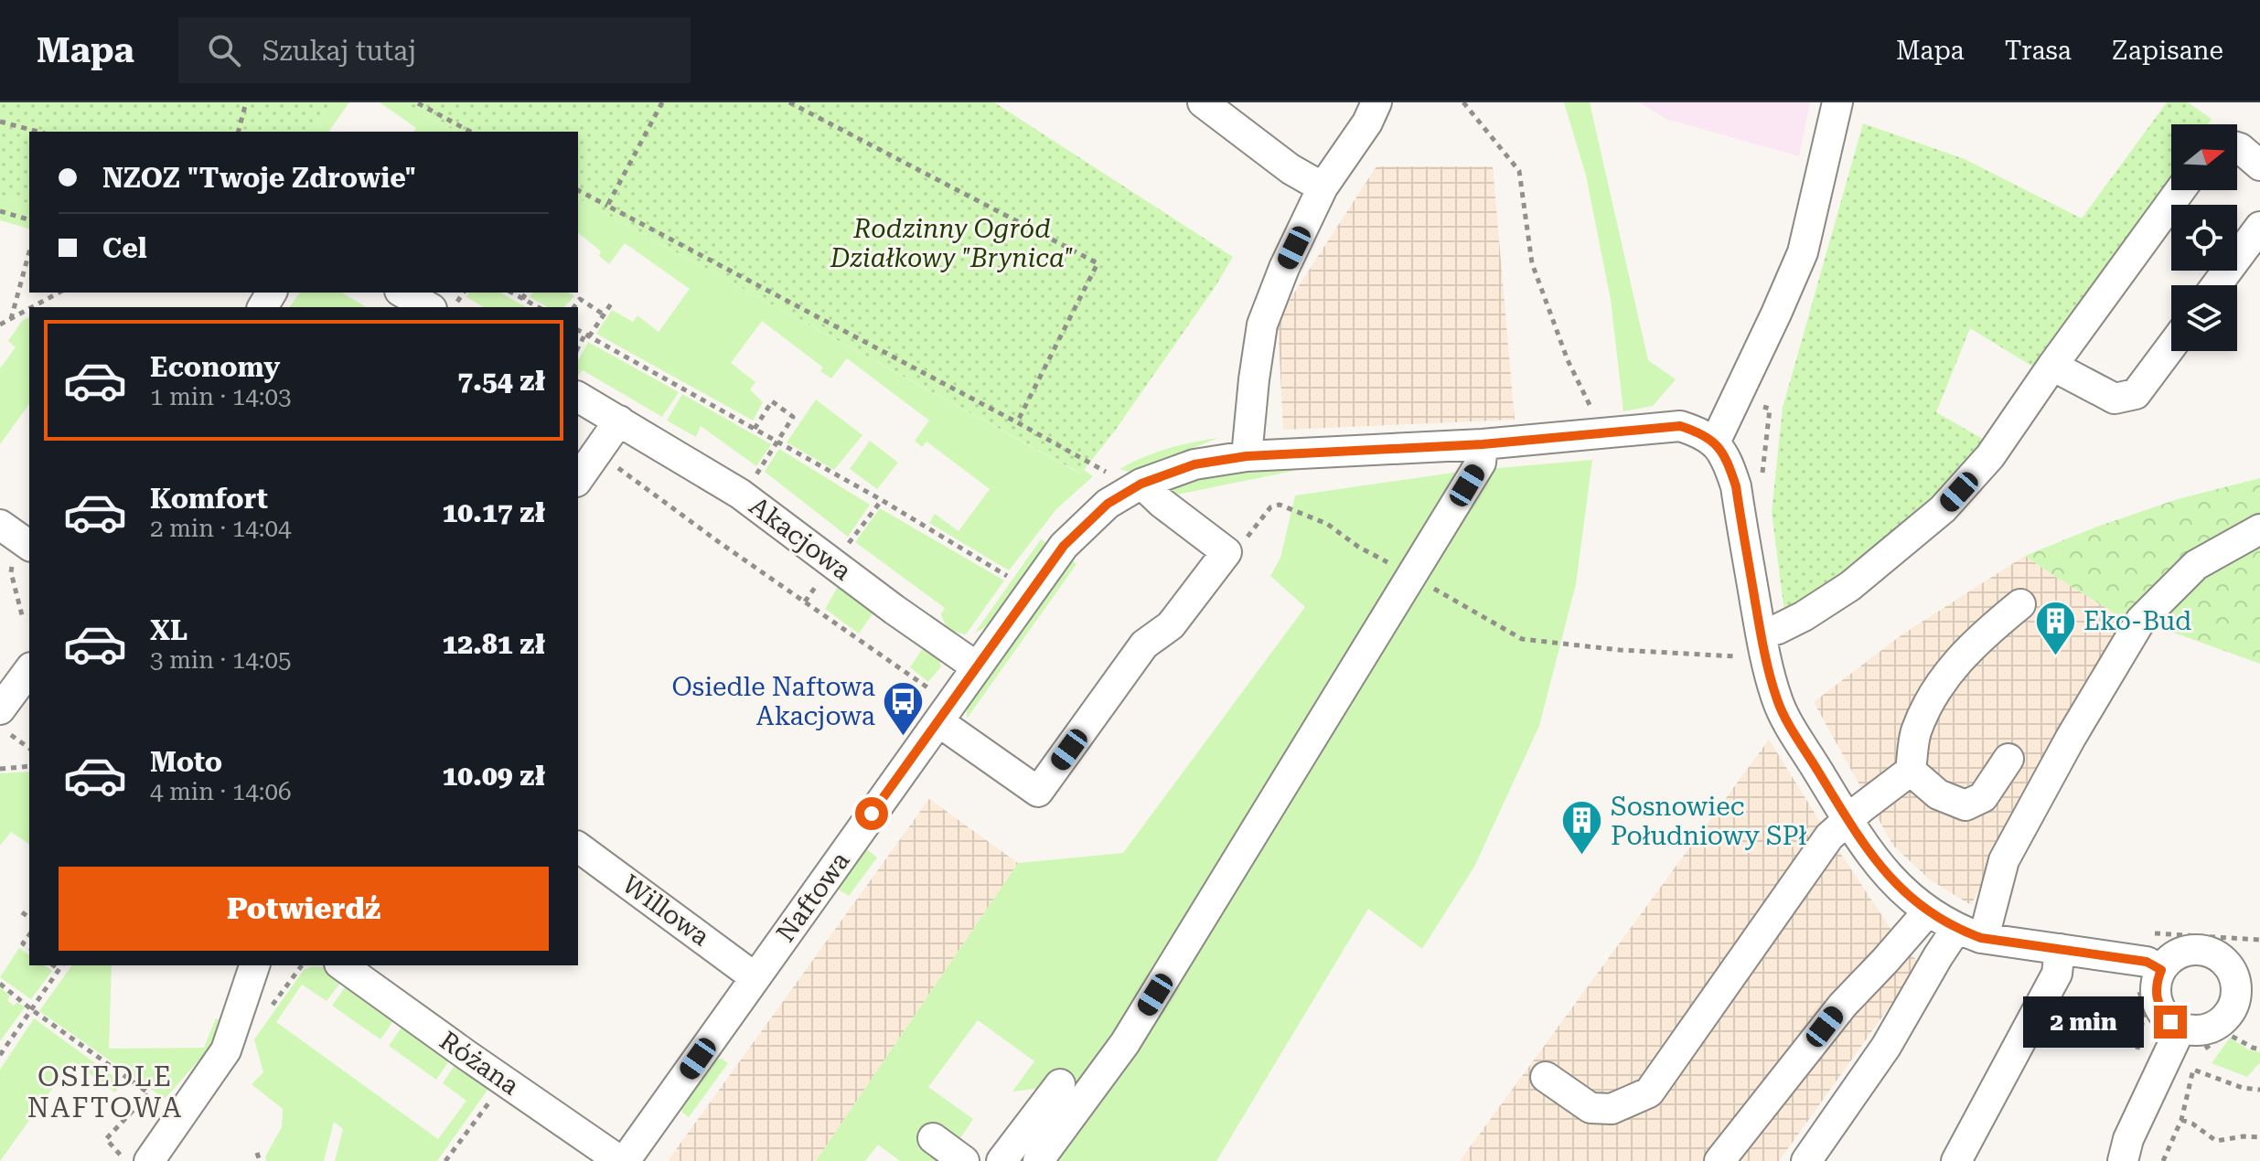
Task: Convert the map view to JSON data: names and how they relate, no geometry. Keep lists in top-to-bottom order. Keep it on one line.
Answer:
{"streets":{"street":["Akacjowa","Naftowa","Willowa","Różana"]},"crossings":[["Akacjowa","Naftowa"],["Naftowa","Willowa"],["Naftowa","Różana"]],"districts":["OSIEDLE NAFTOWA"],"parks":["Rodzinny Ogród Działkowy \"Brynica\""],"places":{"building":["Eko-Bud","Sosnowiec Południowy SPł"],"bus stop":["Osiedle Naftowa Akacjowa"]},"north":"right","page":{"header":"Mapa","search":"Szukaj tutaj","nav":["Mapa","Trasa","Zapisane"],"banner":["NZOZ \"Twoje Zdrowie\"","Cel"],"list":[{"name":"Economy","note":"1 min · 14:03","value":"7.54 zł"},{"name":"Komfort","note":"2 min · 14:04","value":"10.17 zł"},{"name":"XL","note":"3 min · 14:05","value":"12.81 zł"},{"name":"Moto","note":"4 min · 14:06","value":"10.09 zł"}],"buttons":"Potwierdź","bubble":"2 min"}}
